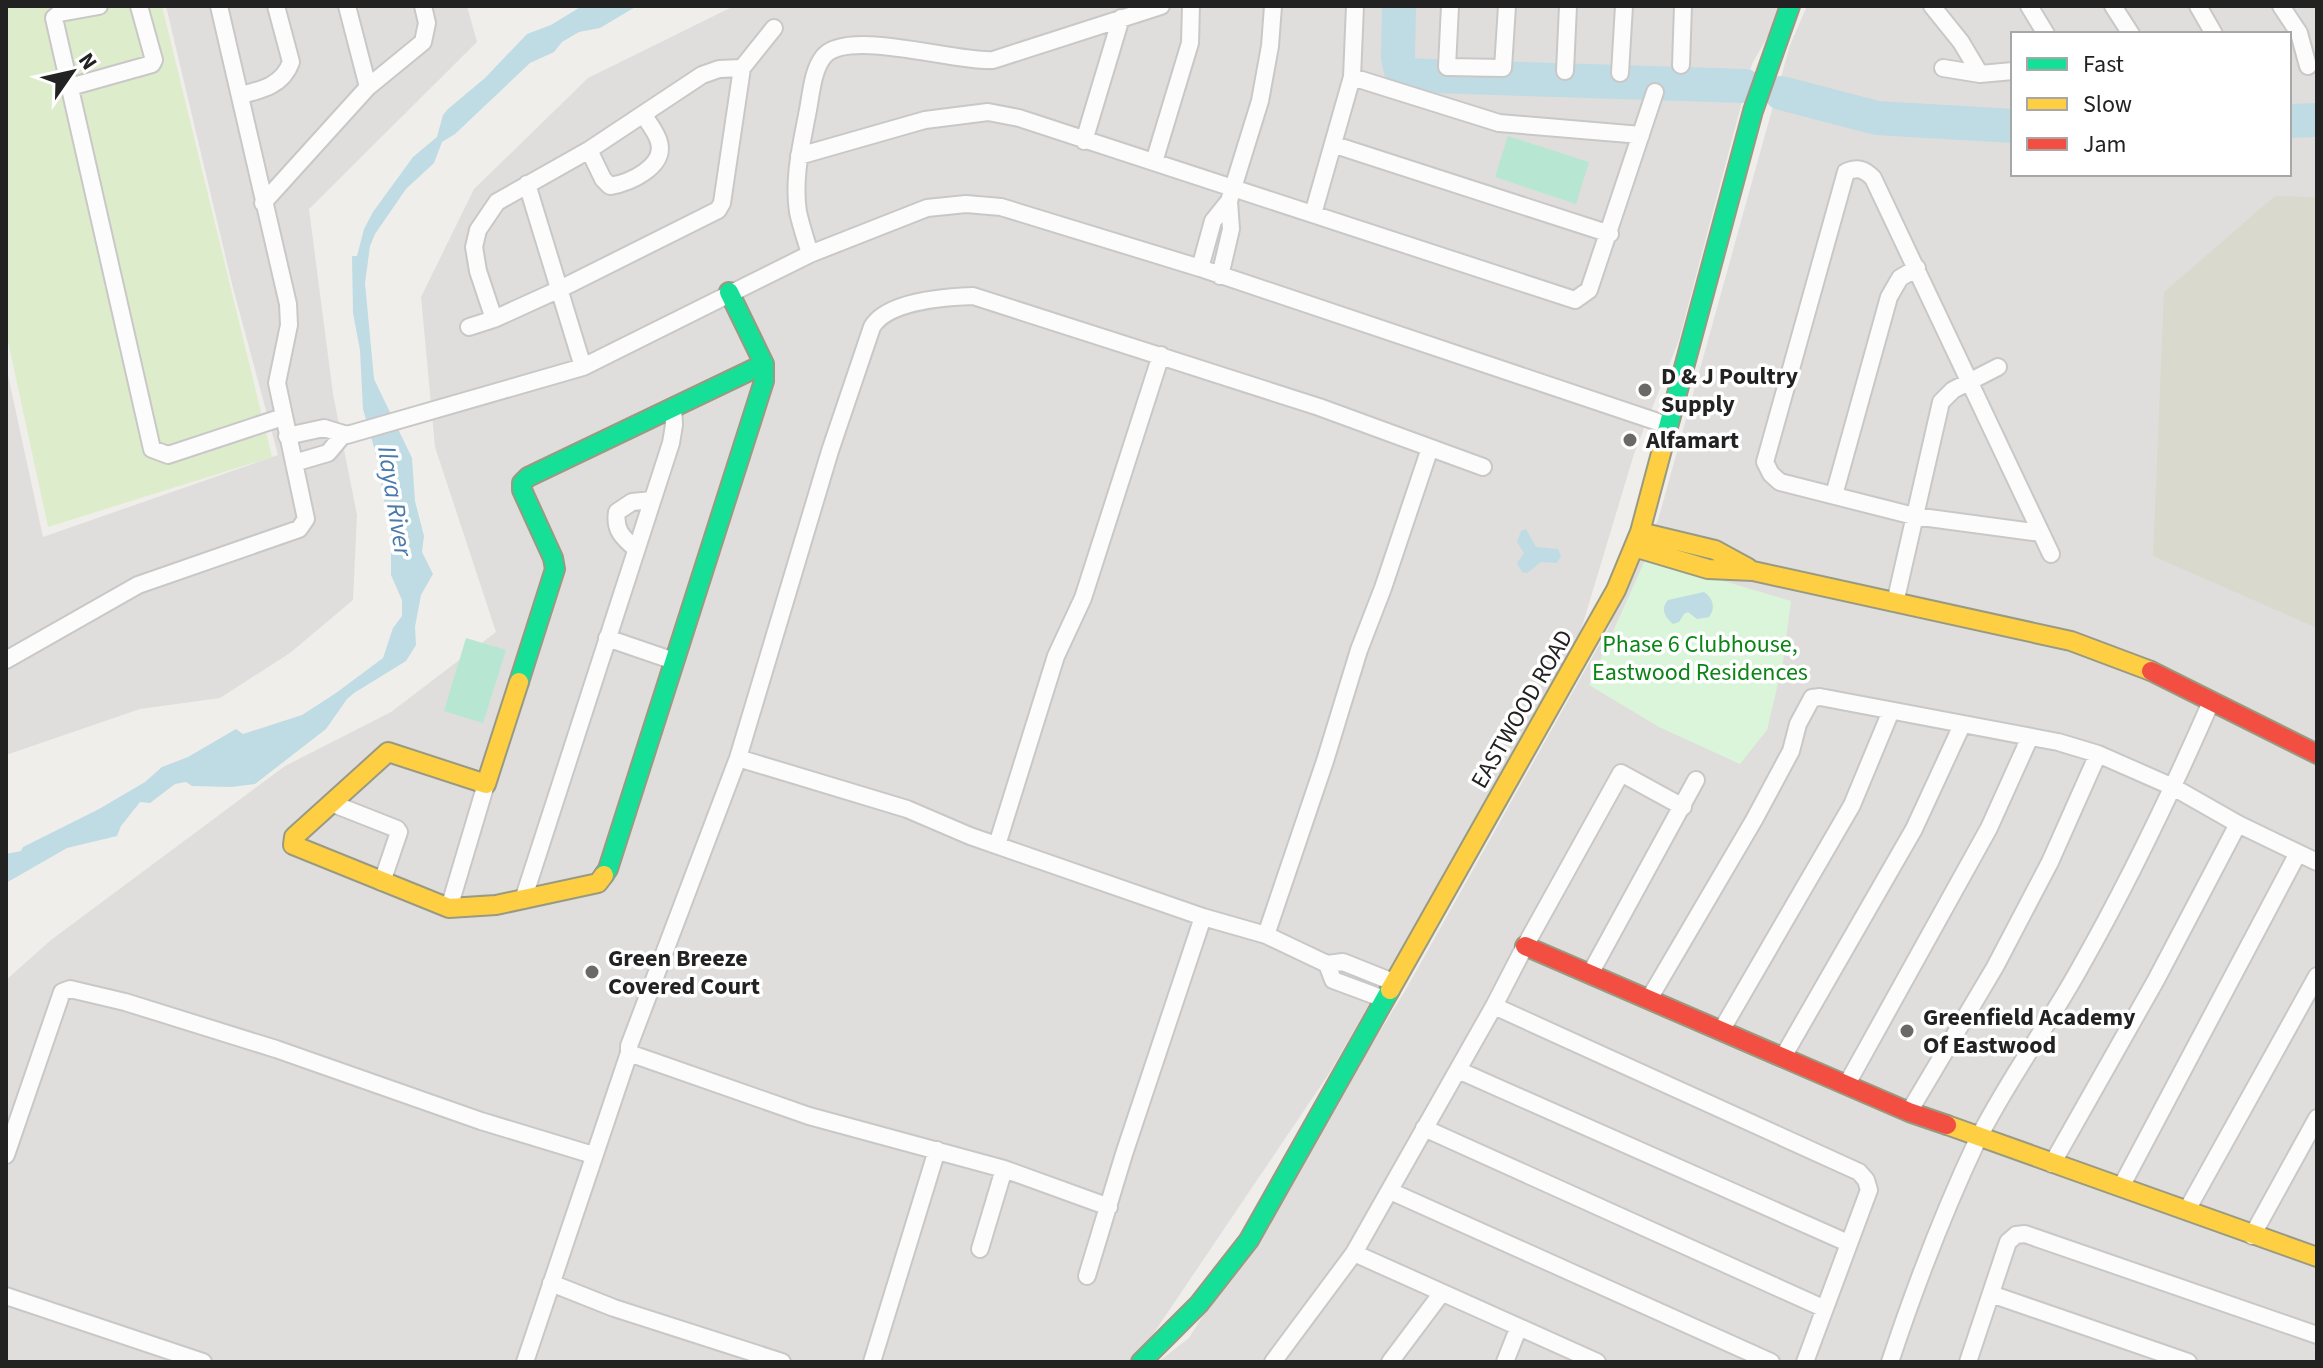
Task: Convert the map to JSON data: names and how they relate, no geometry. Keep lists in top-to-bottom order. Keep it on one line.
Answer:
{"streets":{"street":["EASTWOOD ROAD"]},"water":["Ilaya River"],"parks":["Phase 6 Clubhouse, Eastwood Residences"],"places":["D & J Poultry Supply","Alfamart","Green Breeze Covered Court","Greenfield Academy Of Eastwood"],"legend":["Fast","Slow","Jam"],"north":"top right"}
